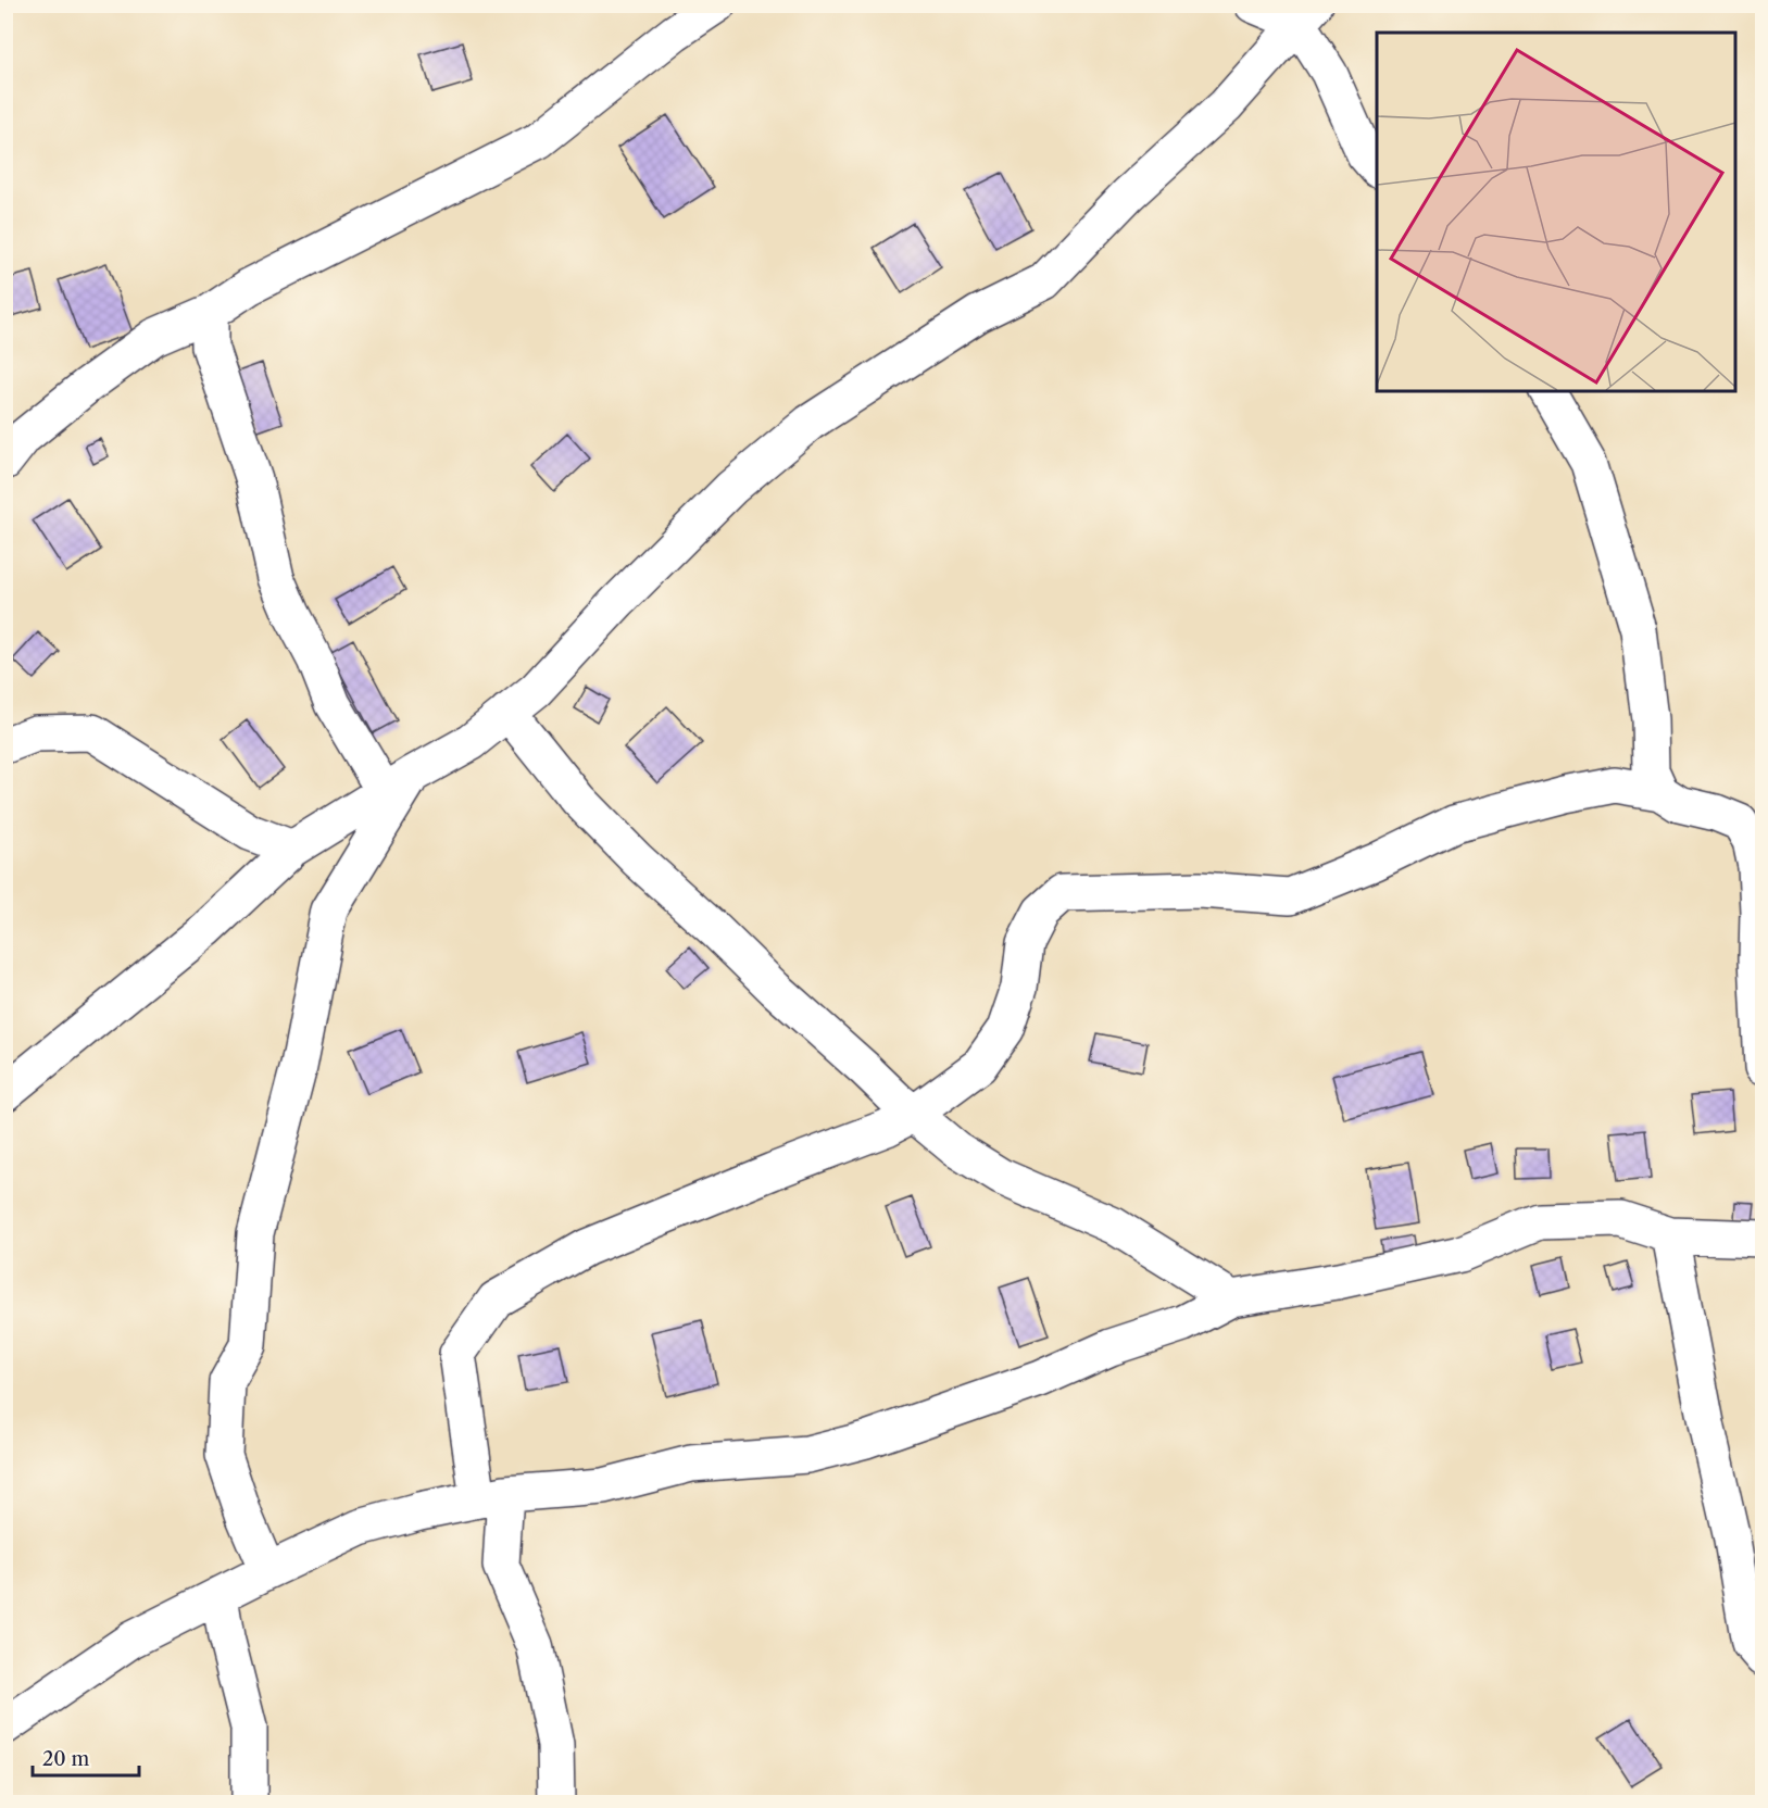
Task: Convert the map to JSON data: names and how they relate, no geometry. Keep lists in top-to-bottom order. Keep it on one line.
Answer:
{"scale_bar":"20 m"}
